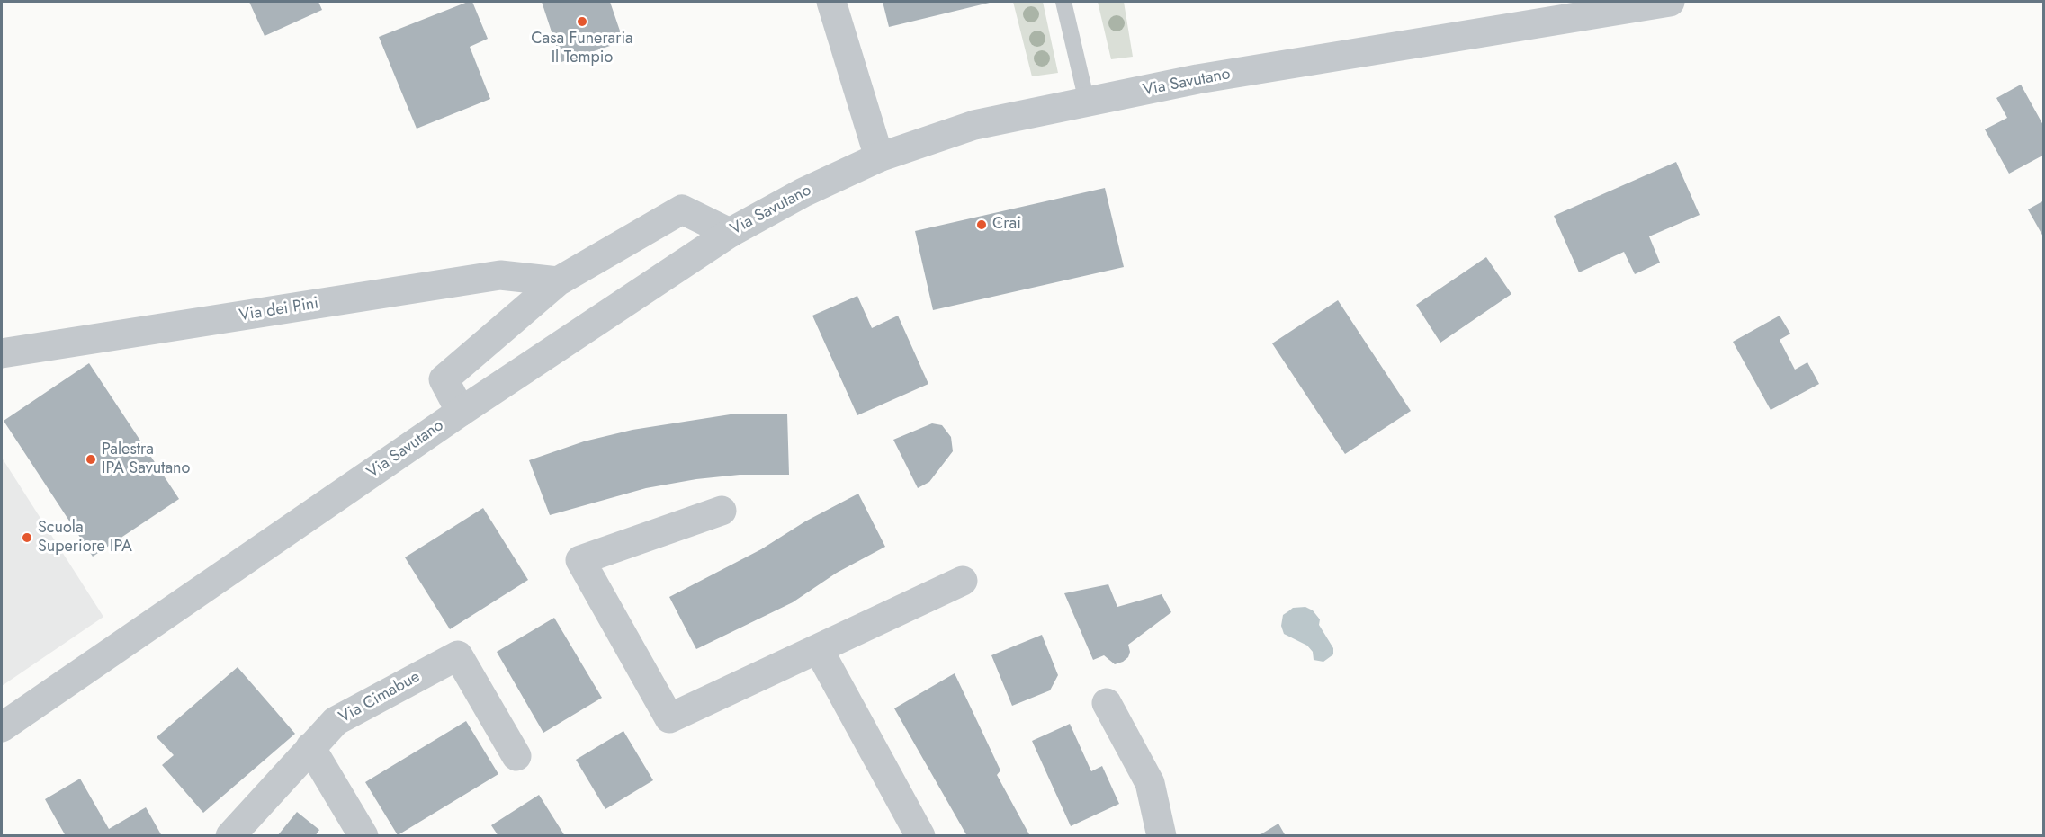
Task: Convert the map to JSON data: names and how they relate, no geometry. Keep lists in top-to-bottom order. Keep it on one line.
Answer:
{"streets":{"street":["Via Savutano","Via dei Pini","Via Cimabue"]},"places":["Casa Funeraria Il Tempio","Crai","Palestra IPA Savutano","Scuola Superiore IPA"]}
